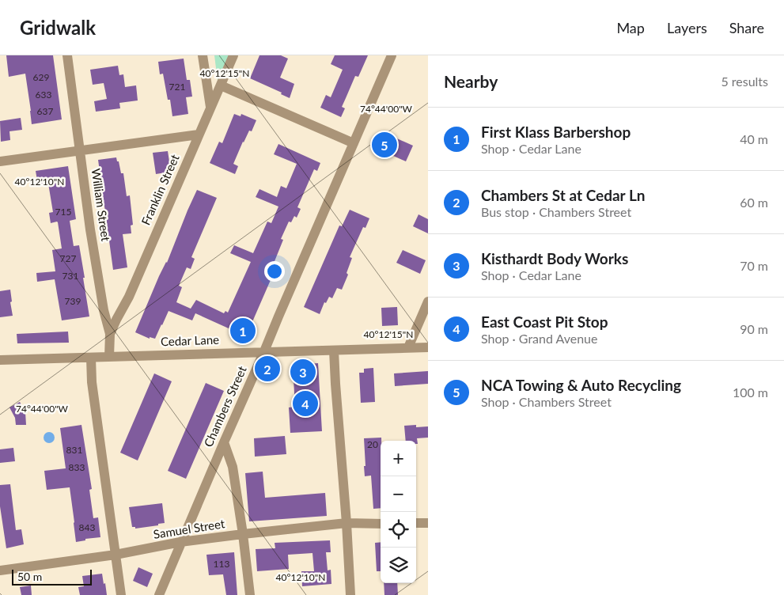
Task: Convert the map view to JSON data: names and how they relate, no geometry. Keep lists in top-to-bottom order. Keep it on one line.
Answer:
{"streets":{"street":["Franklin Street","William Street","Cedar Lane","Chambers Street","Samuel Street"]},"crossings":[["Franklin Street","William Street"],["William Street","Cedar Lane"],["Cedar Lane","Chambers Street"],["Chambers Street","Samuel Street"]],"house_numbers":["629","721","633","637","715","727","731","739","20","831","833","843","113"],"scale_bar":"50 m","page":{"header":"Gridwalk","nav":["Map","Layers","Share"],"heading":["Nearby","5 results"],"list":[{"mark":"1","name":"First Klass Barbershop","note":"Shop · Cedar Lane","value":"40 m"},{"mark":"2","name":"Chambers St at Cedar Ln","note":"Bus stop · Chambers Street","value":"60 m"},{"mark":"3","name":"Kisthardt Body Works","note":"Shop · Cedar Lane","value":"70 m"},{"mark":"4","name":"East Coast Pit Stop","note":"Shop · Grand Avenue","value":"90 m"},{"mark":"5","name":"NCA Towing & Auto Recycling","note":"Shop · Chambers Street","value":"100 m"}],"pins":["5","1","2","3","4"],"map_buttons":["+","−"],"scale":"50 m"},"coordinates":["40°12'15\"N","74°44'00\"W","40°12'10\"N"]}
